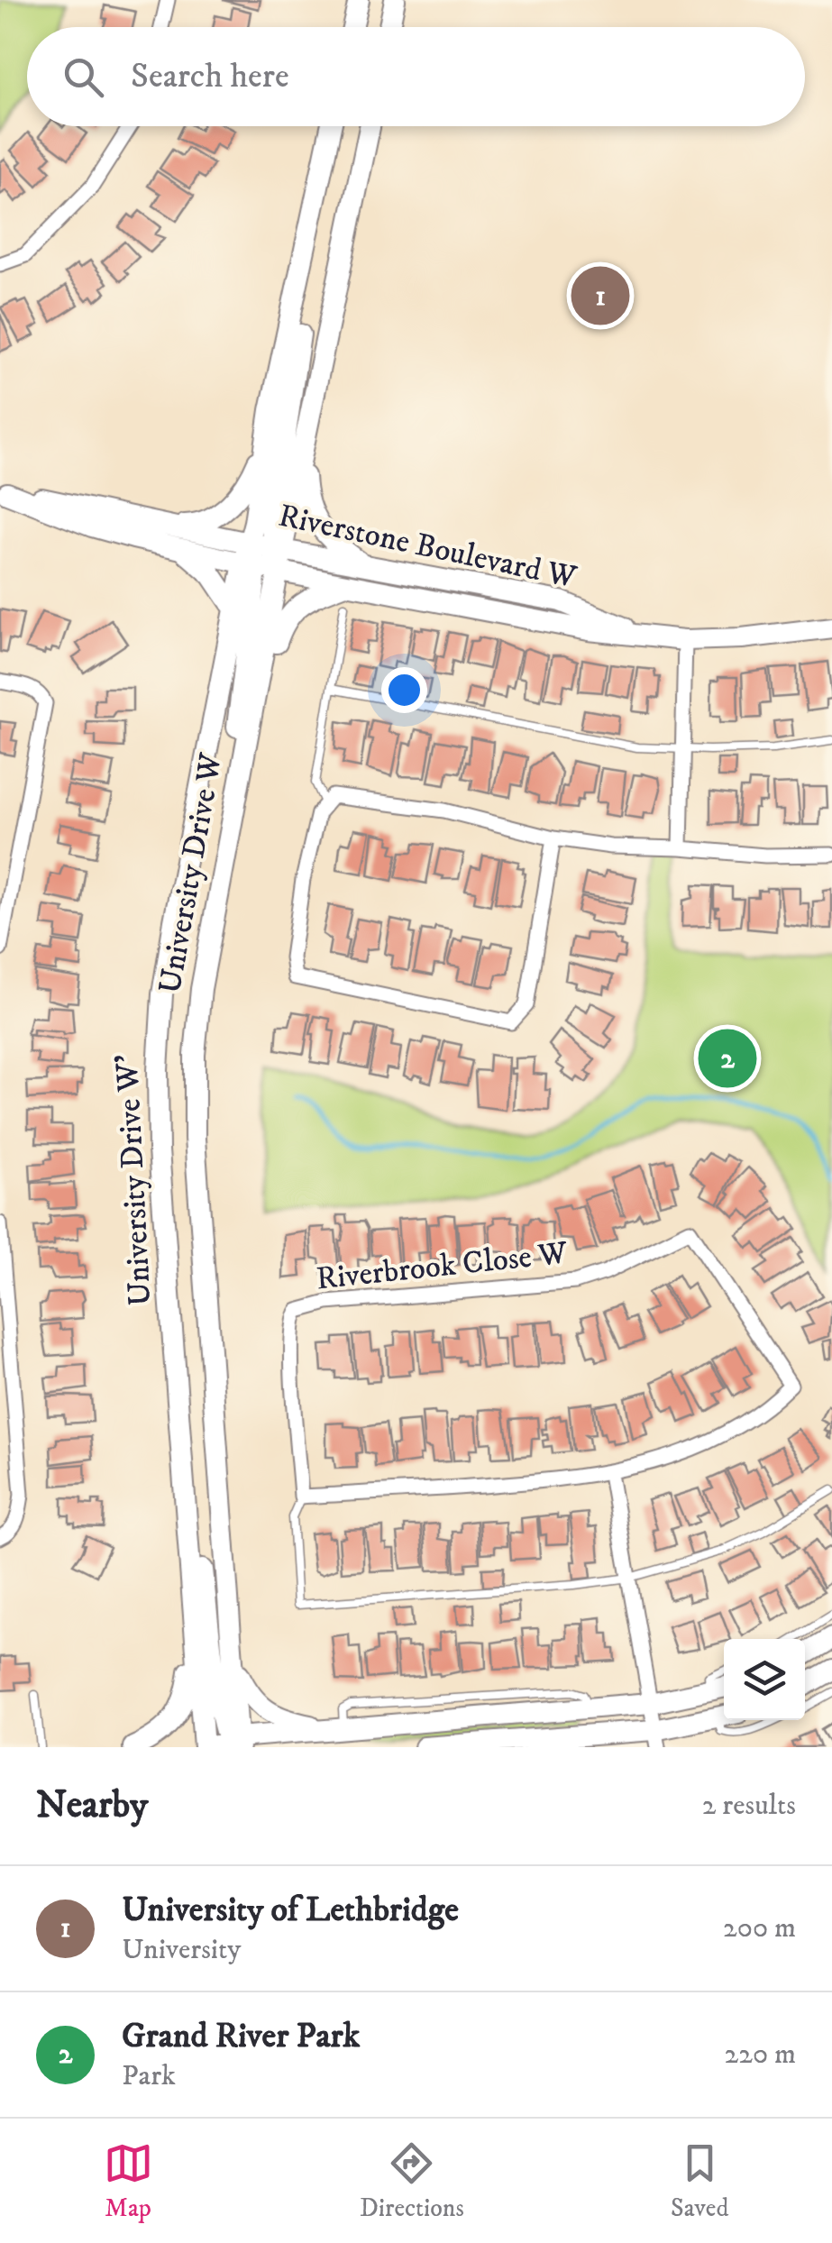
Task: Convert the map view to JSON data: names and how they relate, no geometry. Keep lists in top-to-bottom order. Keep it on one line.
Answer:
{"streets":{"main road":["Riverstone Boulevard W","University Drive W","University Drive W'"],"street":["Riverbrook Close W"]},"crossings":[["Riverstone Boulevard W","University Drive W"],["Riverstone Boulevard W","University Drive W'"]],"page":{"search":"Search here","pins":["1","2"],"heading":["Nearby","2 results"],"list":[{"mark":"1","name":"University of Lethbridge","note":"University","value":"200 m"},{"mark":"2","name":"Grand River Park","note":"Park","value":"220 m"}],"nav":["Map","Directions","Saved"]}}
